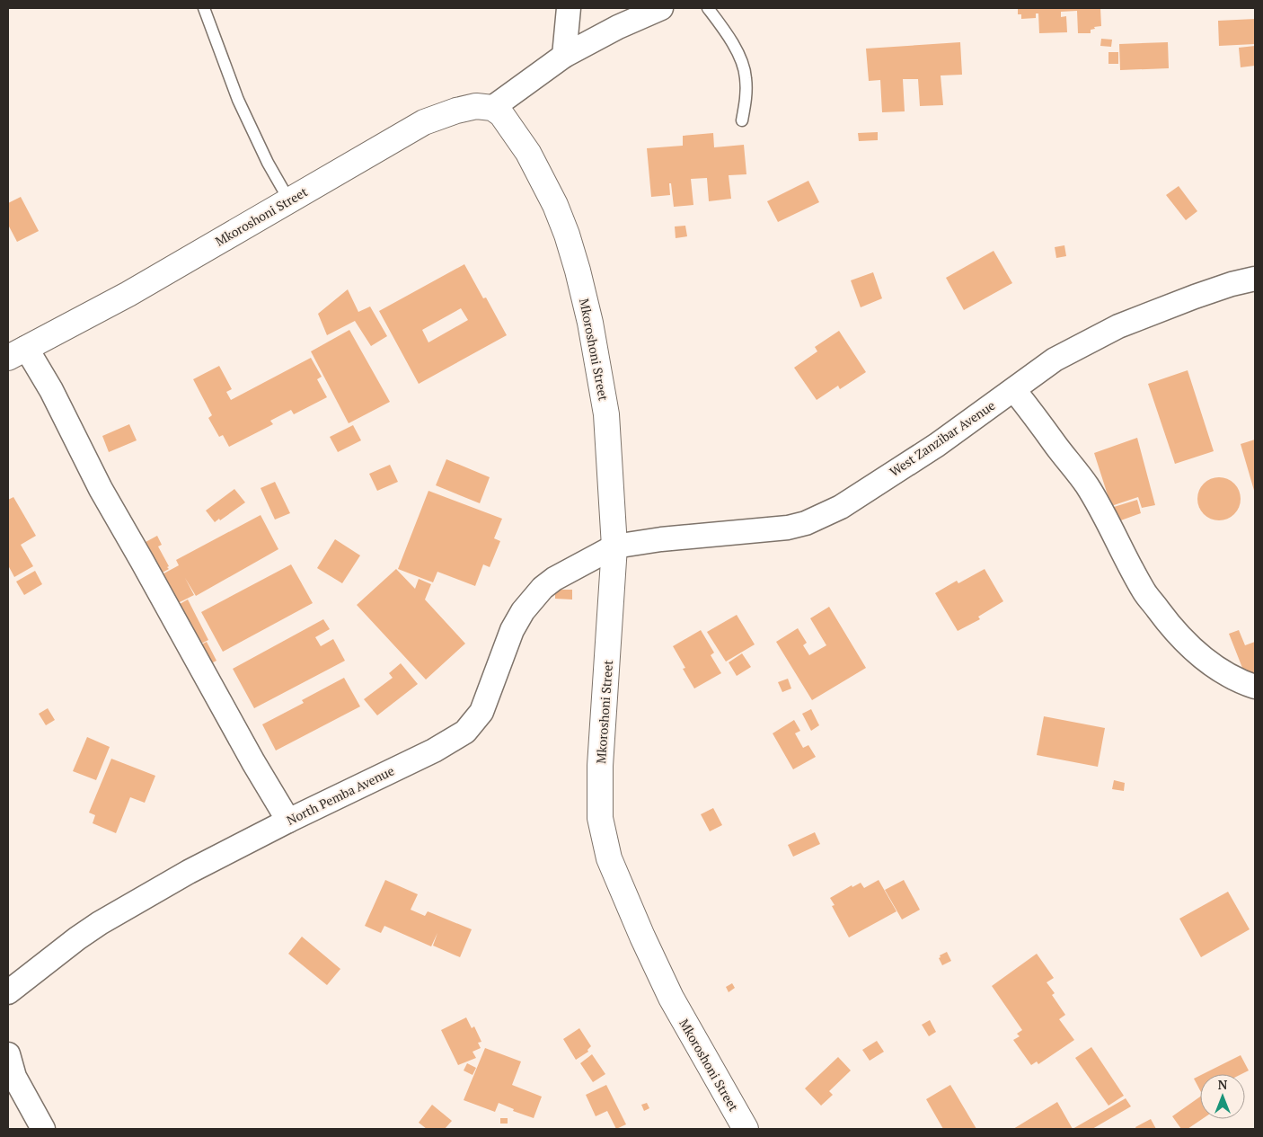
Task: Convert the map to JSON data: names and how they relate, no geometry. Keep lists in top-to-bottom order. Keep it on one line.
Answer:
{"streets":{"street":["Mkoroshoni Street","West Zanzibar Avenue","North Pemba Avenue"]},"crossings":[["Mkoroshoni Street","West Zanzibar Avenue"],["Mkoroshoni Street","North Pemba Avenue"],["West Zanzibar Avenue","North Pemba Avenue"]],"north":"top"}
